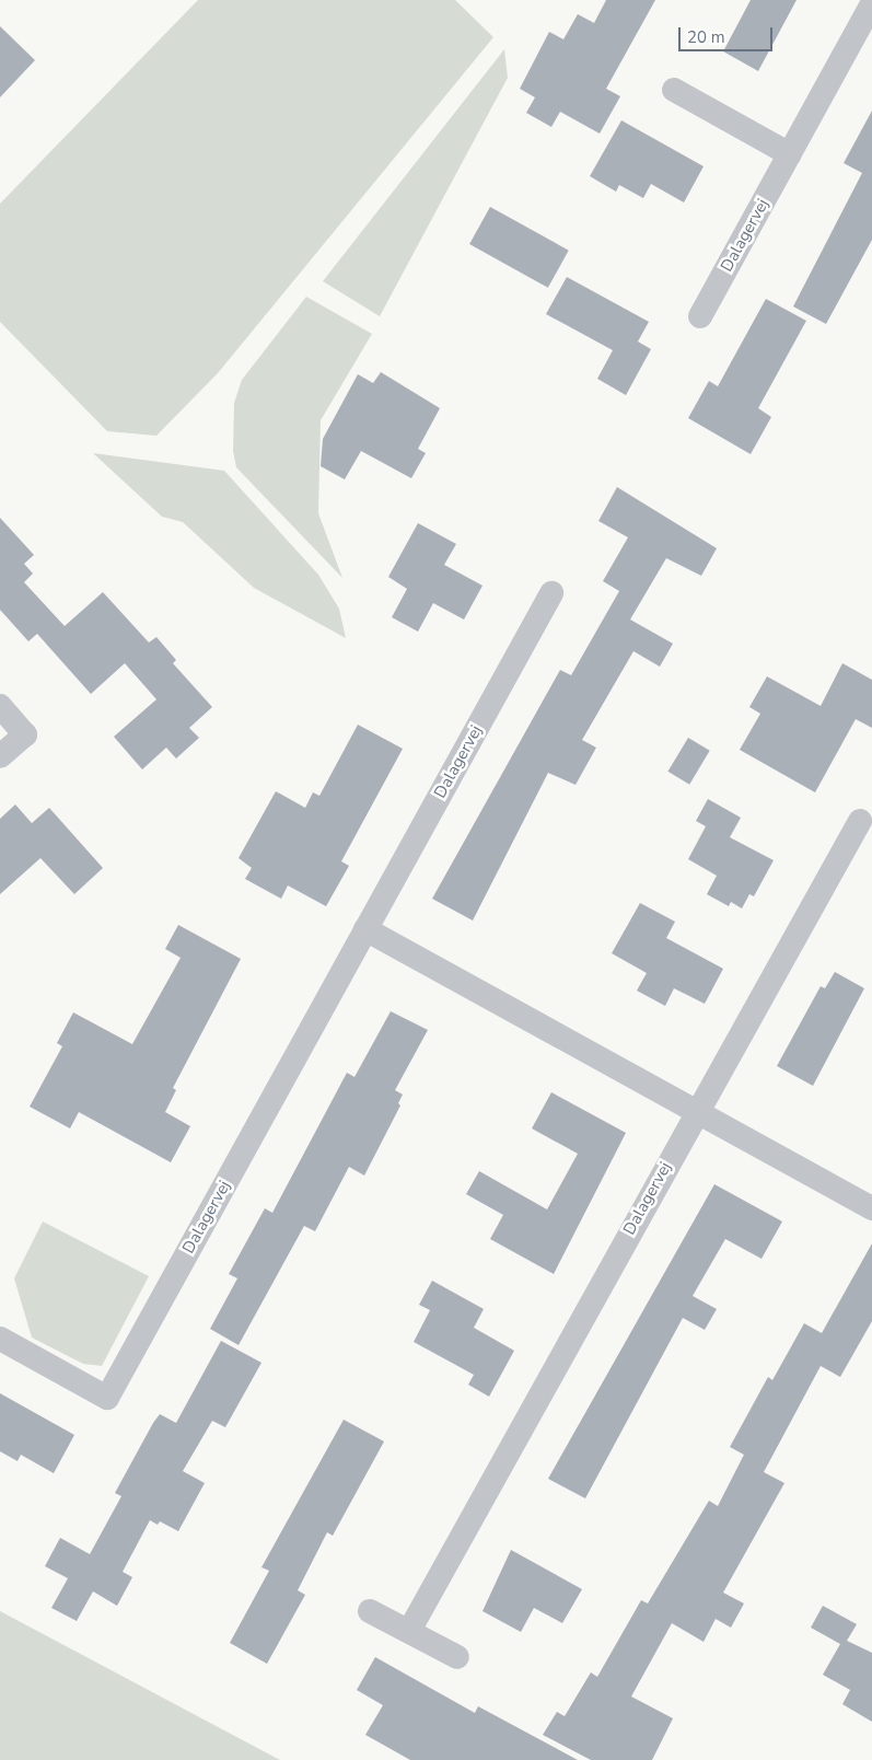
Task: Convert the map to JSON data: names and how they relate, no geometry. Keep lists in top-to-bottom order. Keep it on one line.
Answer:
{"streets":{"street":["Dalagervej"]},"scale_bar":"20 m"}
